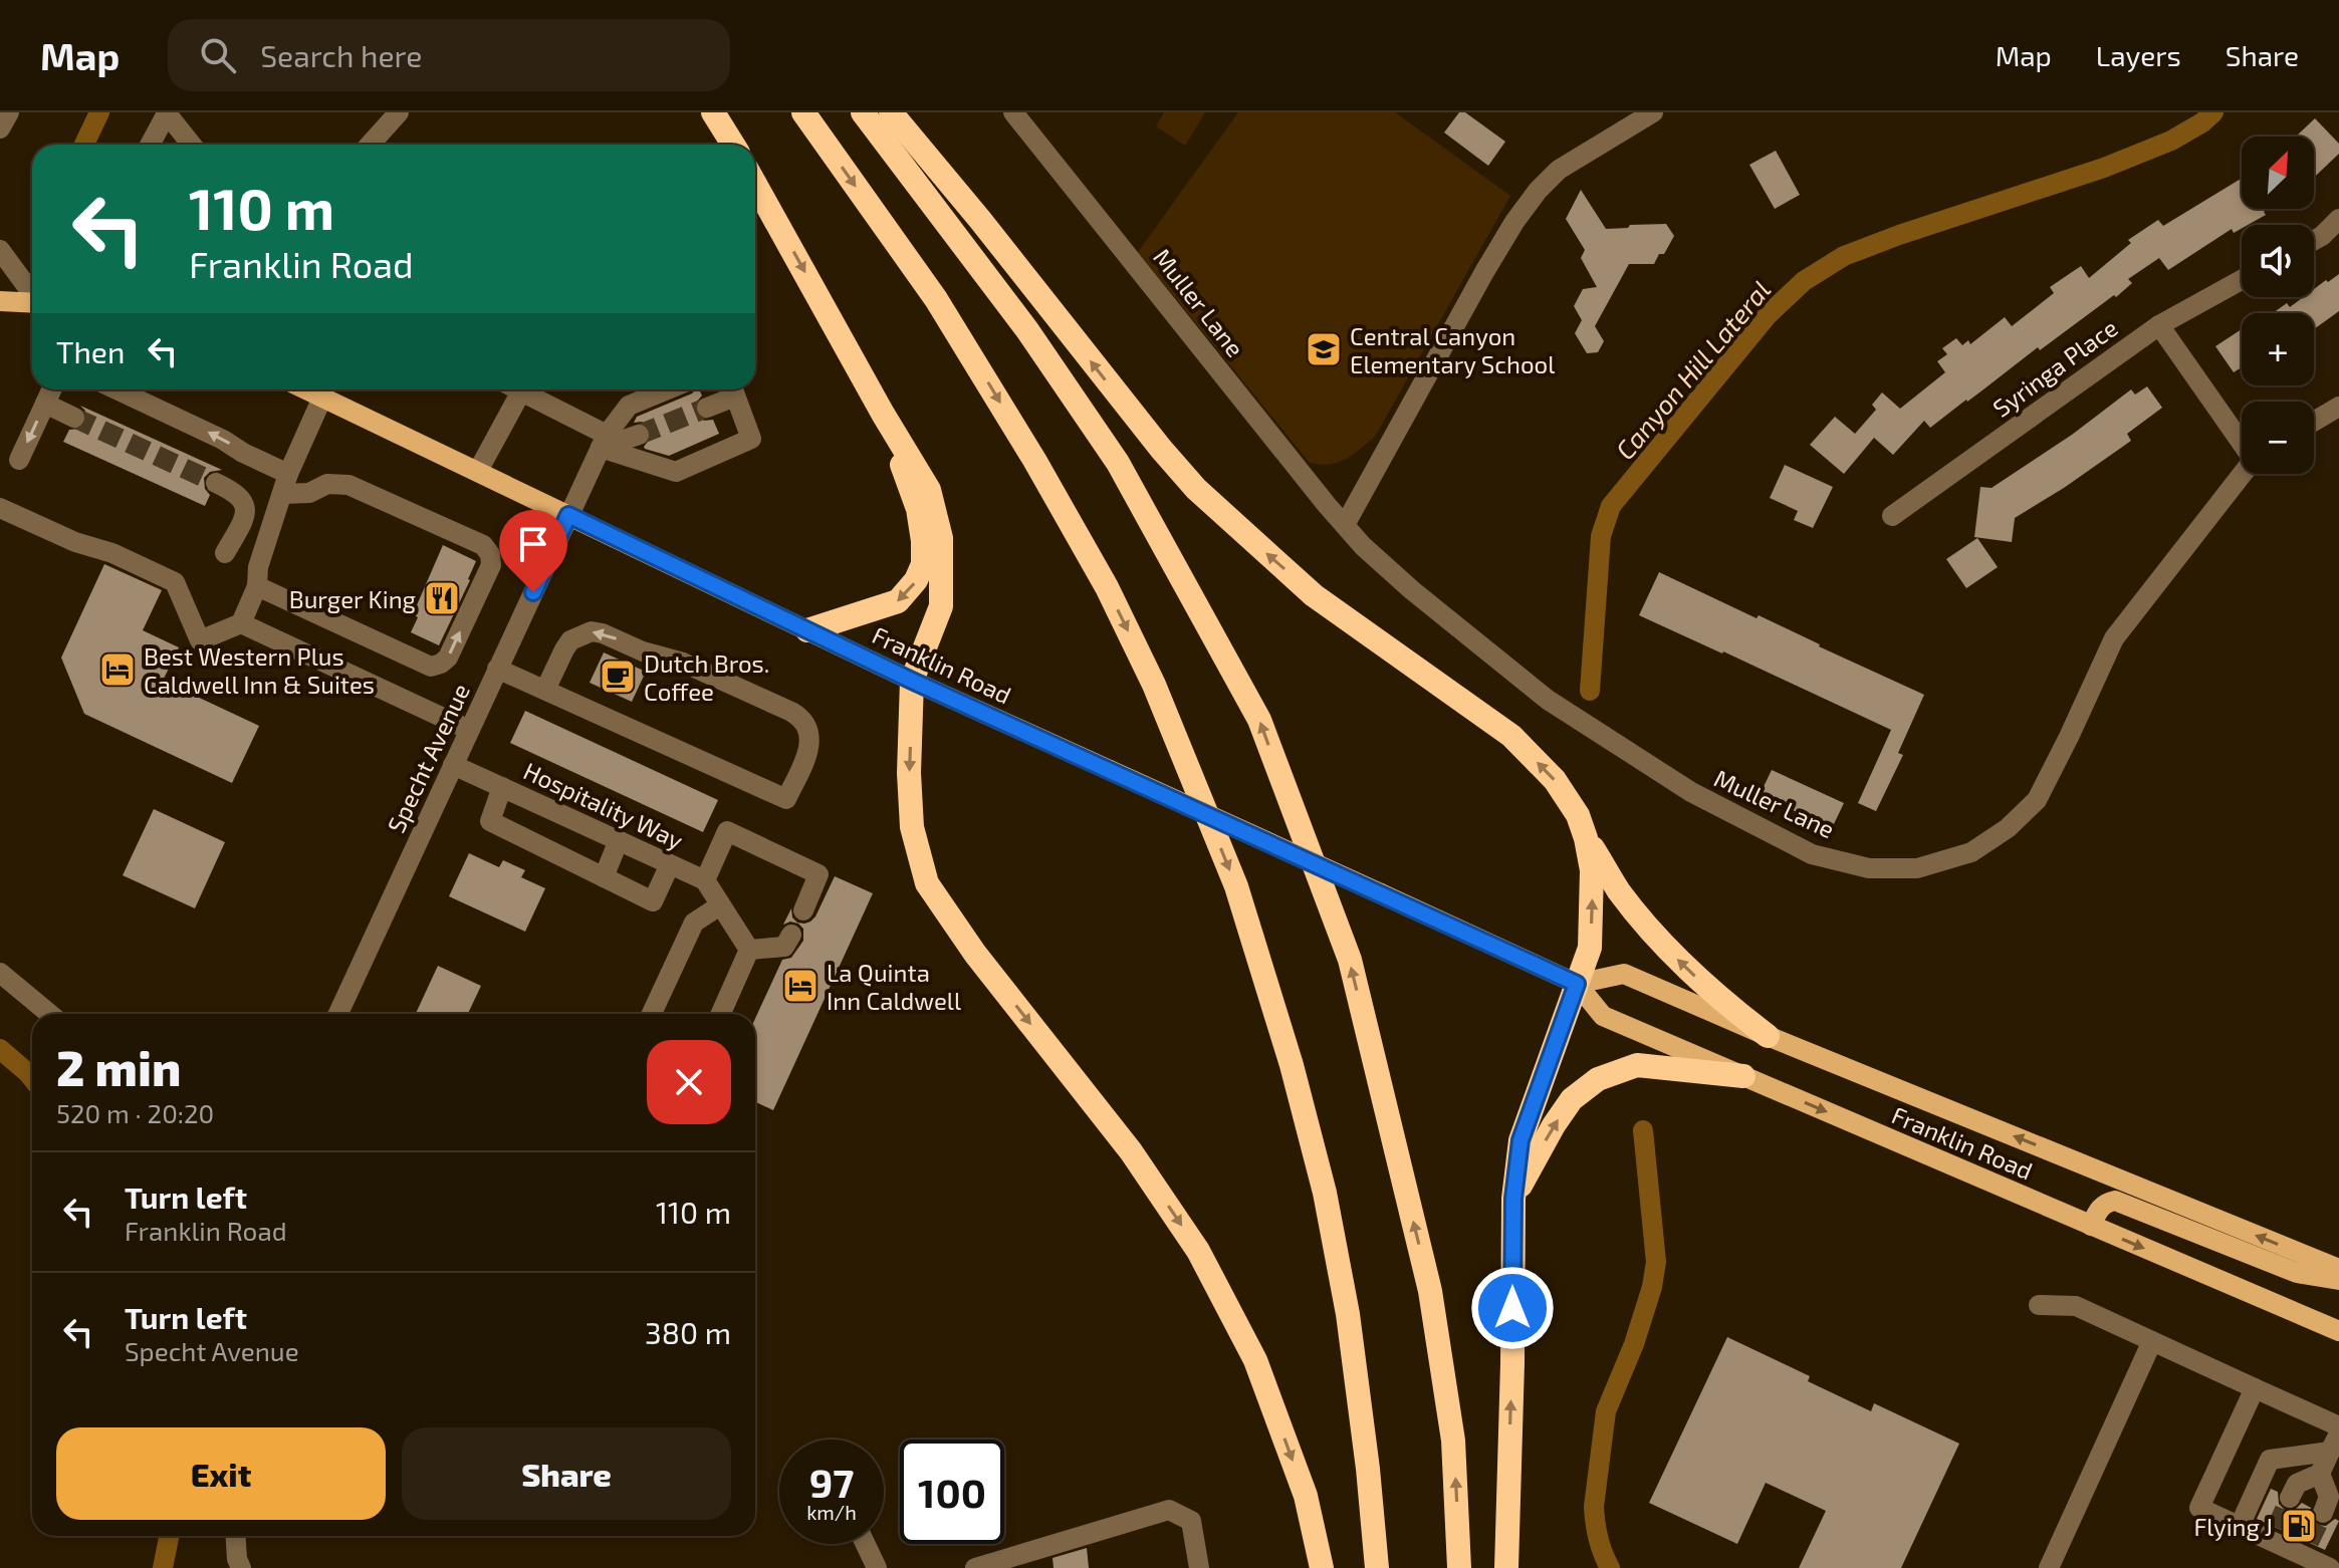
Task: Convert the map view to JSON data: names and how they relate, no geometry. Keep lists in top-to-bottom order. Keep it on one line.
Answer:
{"streets":{"main road":["Franklin Road"],"street":["Muller Lane","Syringa Place","Specht Avenue","Hospitality Way"]},"crossings":[["Franklin Road","Specht Avenue"],["Specht Avenue","Hospitality Way"]],"water":["Canyon Hill Lateral"],"places":{"school or university":["Central Canyon Elementary School"],"restaurant":["Burger King"],"hotel":["Best Western Plus Caldwell Inn & Suites","La Quinta Inn Caldwell"],"cafe":["Dutch Bros. Coffee"],"fuel station":["Flying J"]},"north":"top right","page":{"header":"Map","search":"Search here","nav":["Map","Layers","Share"],"map_buttons":["+","−"],"turn":["110 m","Franklin Road"],"then":"Then","heading":["2 min","520 m · 20:20"],"list":[{"name":"Turn left","note":"Franklin Road","value":"110 m"},{"name":"Turn left","note":"Specht Avenue","value":"380 m"}],"buttons":["Exit","Share"],"speed":"97 km/h","limit":"100"}}
